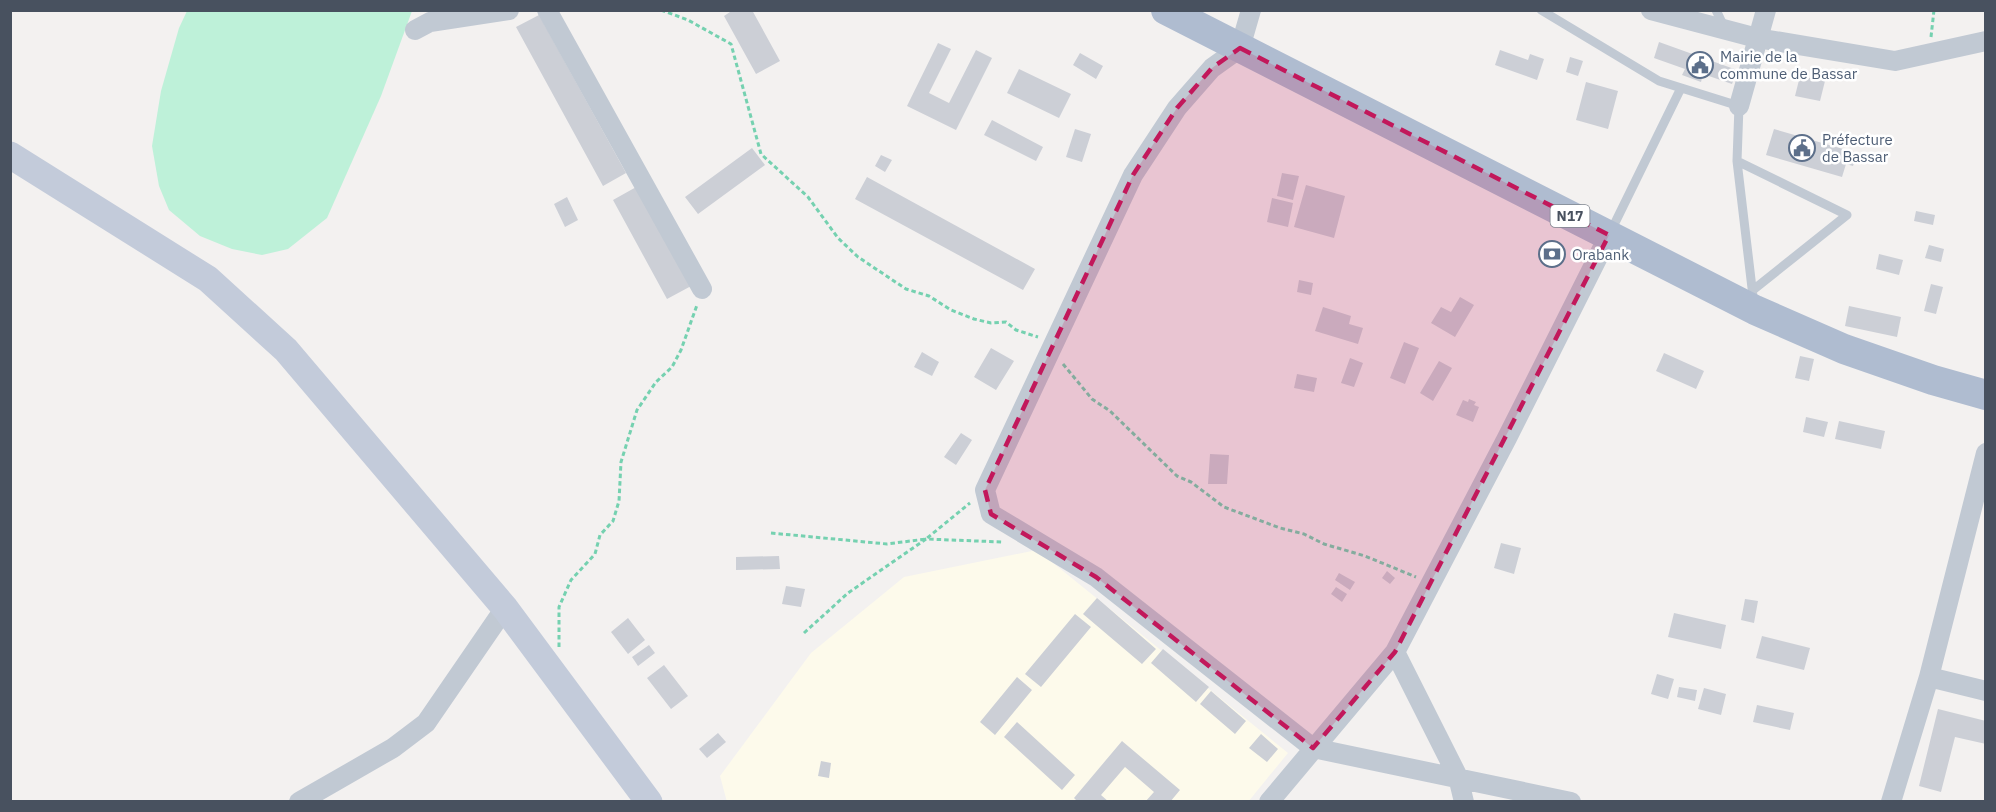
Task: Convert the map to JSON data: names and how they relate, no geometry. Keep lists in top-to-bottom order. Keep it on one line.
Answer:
{"streets":{"main road":["N17"]},"places":{"public building":["Mairie de la commune de Bassar","Préfecture de Bassar"],"bank":["Orabank"]}}
